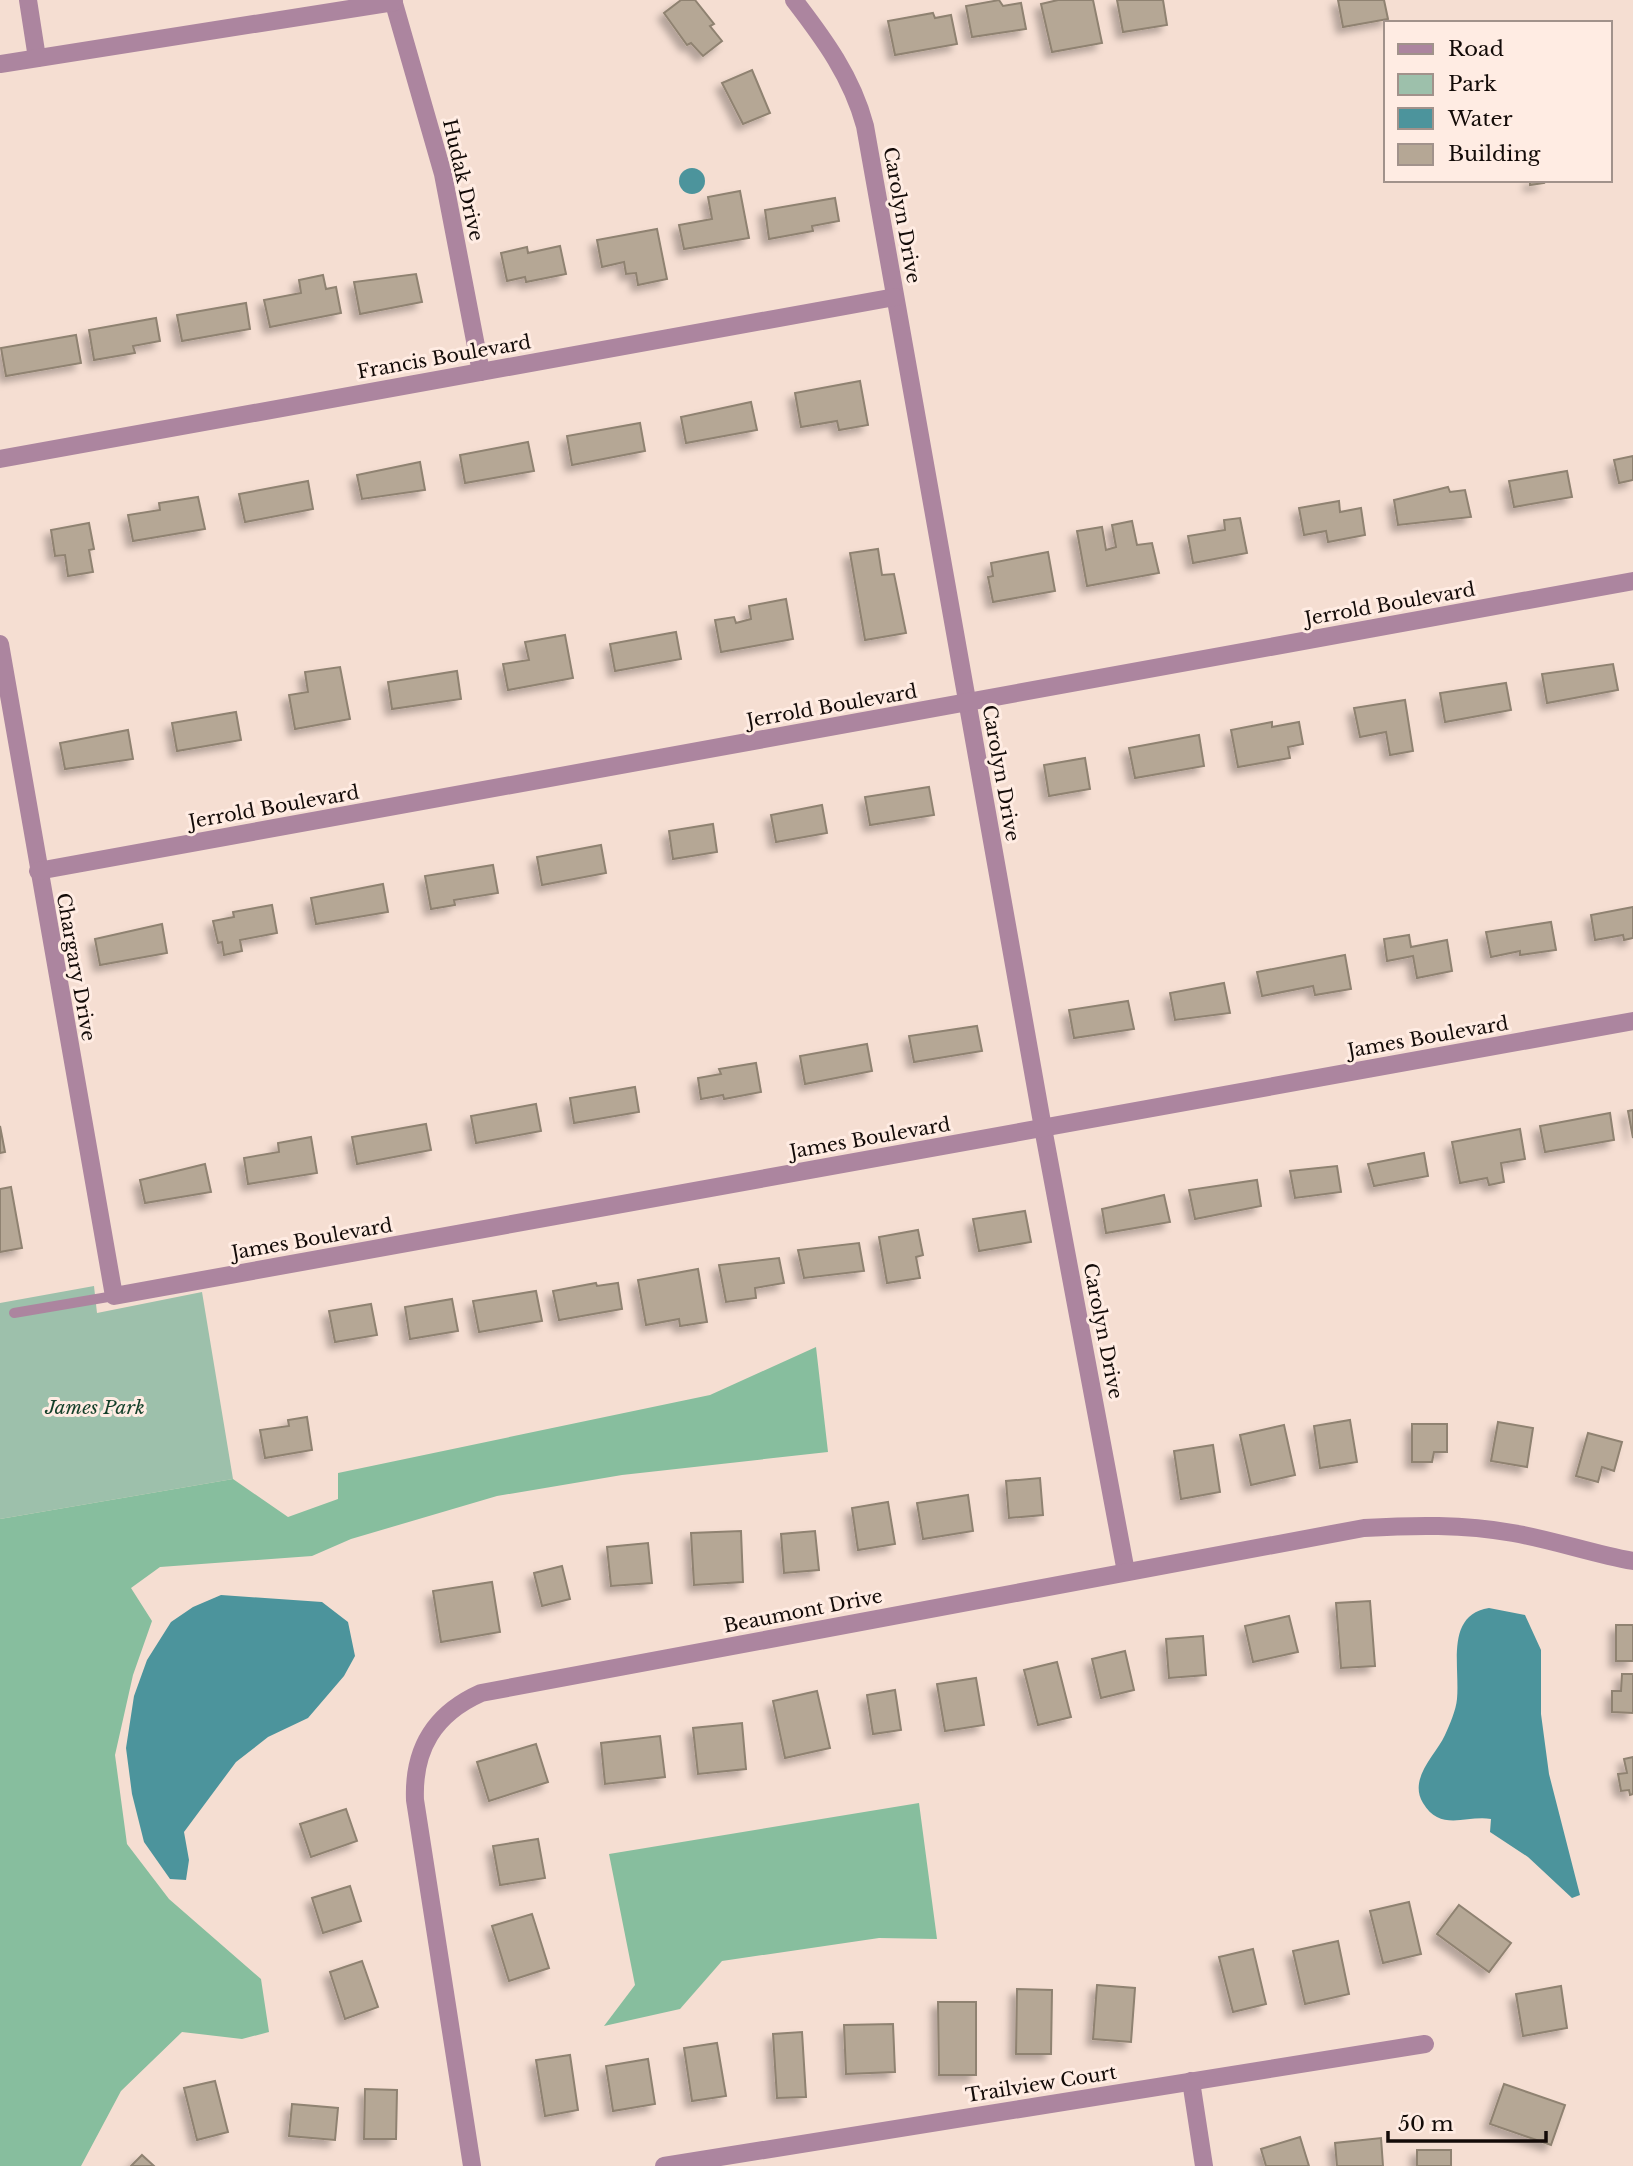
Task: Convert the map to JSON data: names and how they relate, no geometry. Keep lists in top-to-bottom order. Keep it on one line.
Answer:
{"streets":{"street":["Hudak Drive","Carolyn Drive","Francis Boulevard","Jerrold Boulevard","Chargary Drive","James Boulevard","Beaumont Drive","Trailview Court"]},"crossings":[["Hudak Drive","Francis Boulevard"],["Carolyn Drive","Francis Boulevard"],["Carolyn Drive","Jerrold Boulevard"],["Carolyn Drive","James Boulevard"],["Carolyn Drive","Beaumont Drive"],["Jerrold Boulevard","Chargary Drive"],["Chargary Drive","James Boulevard"]],"parks":["James Park"],"legend":["Road","Park","Water","Building"],"scale_bar":"50 m"}
